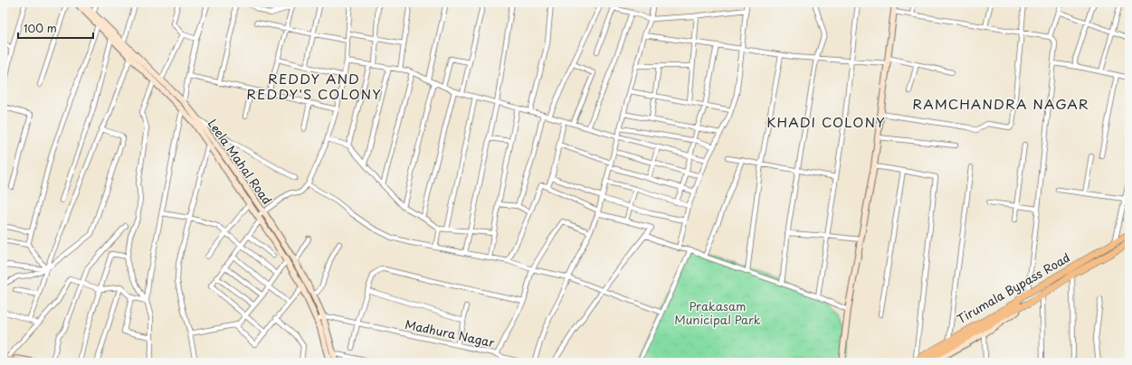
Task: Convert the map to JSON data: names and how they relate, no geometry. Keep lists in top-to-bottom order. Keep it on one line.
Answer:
{"streets":{"main road":["Leela Mahal Road","Tirumala Bypass Road"],"street":["Madhura Nagar"]},"crossings":[["Leela Mahal Road","Madhura Nagar"]],"districts":["REDDY AND REDDY'S COLONY","RAMCHANDRA NAGAR","KHADI COLONY"],"parks":["Prakasam Municipal Park"],"scale_bar":"100 m"}
